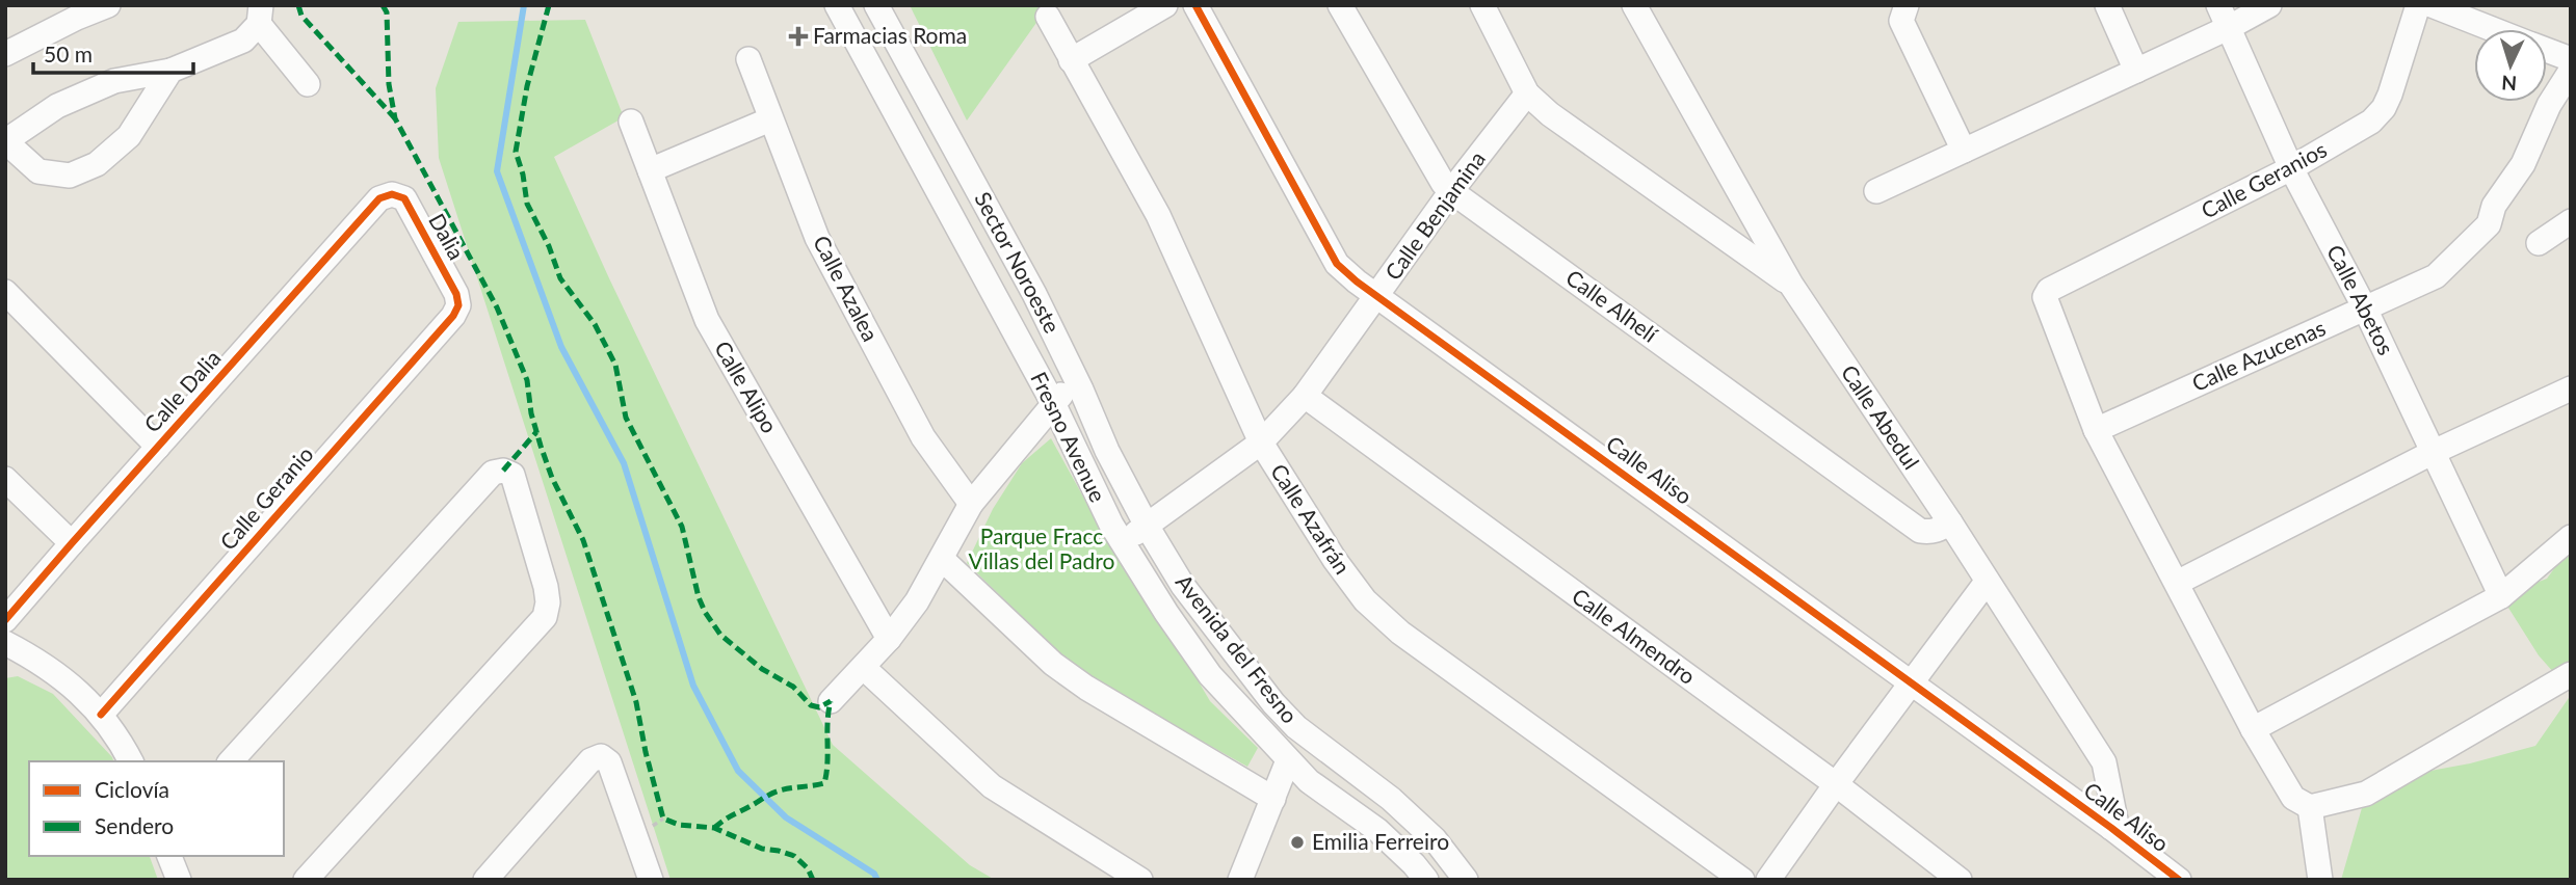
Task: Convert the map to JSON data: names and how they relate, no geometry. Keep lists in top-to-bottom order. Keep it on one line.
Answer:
{"streets":{"street":["Calle Geranios","Calle Benjamina","Dalia","Sector Noroeste","Calle Azalea","Calle Abetos","Calle Alhelí","Calle Azucenas","Calle Alipo","Calle Dalia","Calle Abedul","Fresno Avenue","Calle Aliso","Calle Geranio","Calle Azafrán","Calle Almendro","Avenida del Fresno"]},"crossings":[["Calle Geranios","Calle Abetos"],["Calle Geranios","Calle Azucenas"],["Calle Benjamina","Sector Noroeste"],["Calle Benjamina","Calle Alhelí"],["Calle Benjamina","Fresno Avenue"],["Calle Benjamina","Calle Aliso"],["Calle Benjamina","Calle Azafrán"],["Calle Benjamina","Calle Almendro"],["Calle Benjamina","Avenida del Fresno"],["Dalia","Calle Dalia"],["Dalia","Calle Geranio"],["Sector Noroeste","Avenida del Fresno"],["Calle Abetos","Calle Azucenas"],["Calle Alhelí","Calle Abedul"],["Calle Abedul","Calle Aliso"]],"parks":["Parque Fracc Villas del Padro"],"places":{"health":["Farmacias Roma"],"other":["Emilia Ferreiro"]},"legend":["Ciclovía","Sendero"],"scale_bar":"50 m","north":"bottom"}
